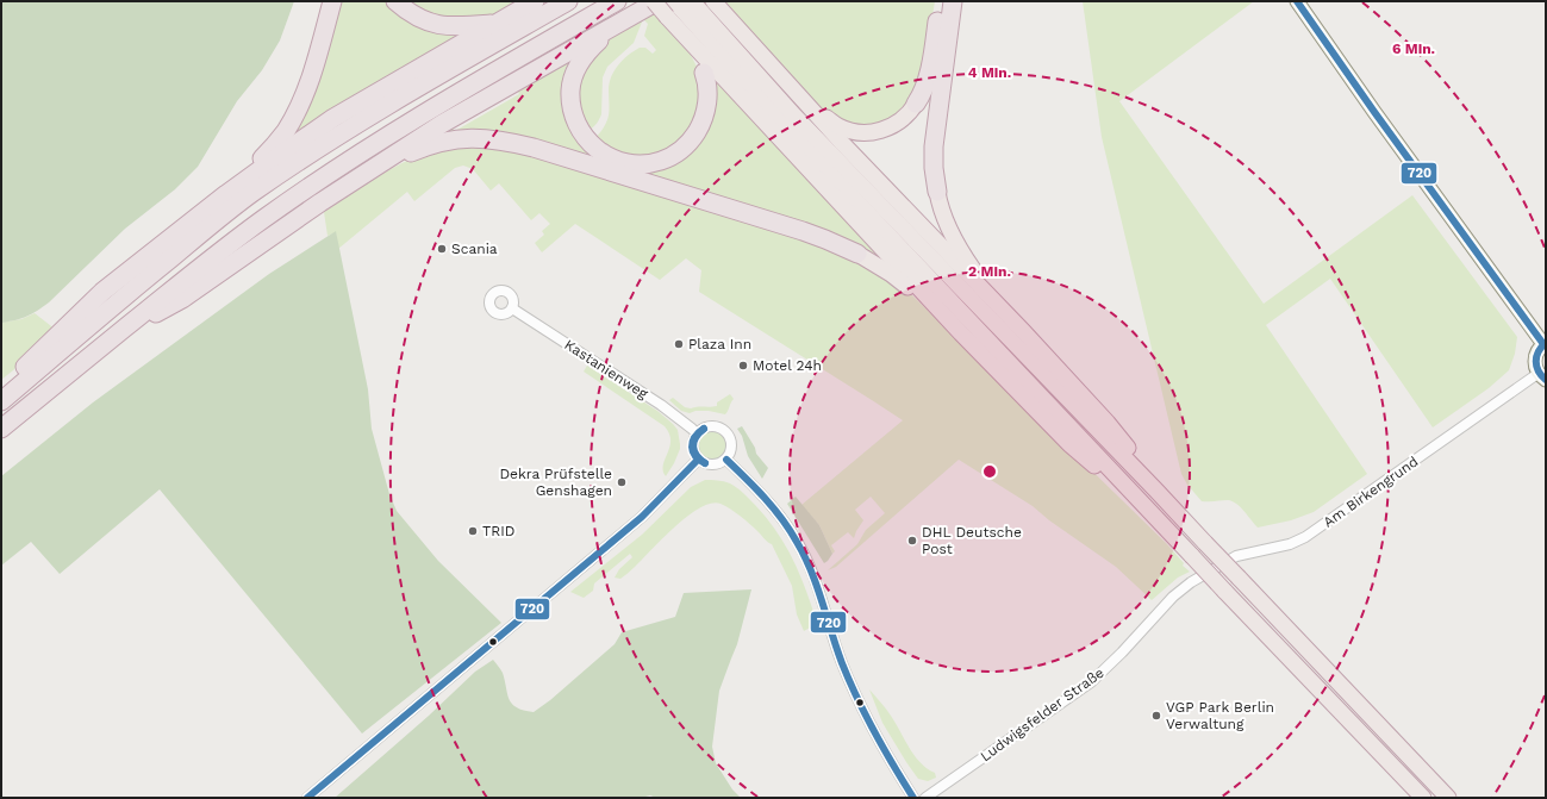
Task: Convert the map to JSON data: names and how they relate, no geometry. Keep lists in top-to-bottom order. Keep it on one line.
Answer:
{"streets":{"street":["Kastanienweg","Am Birkengrund","Ludwigsfelder Straße"]},"crossings":[["Am Birkengrund","Ludwigsfelder Straße"]],"places":["Scania","Plaza Inn","Motel 24h","Dekra Prüfstelle Genshagen","TRID","DHL Deutsche Post","VGP Park Berlin Verwaltung"],"lines":["transit line 720"],"rings":["6 Min.","4 Min.","2 Min."]}
